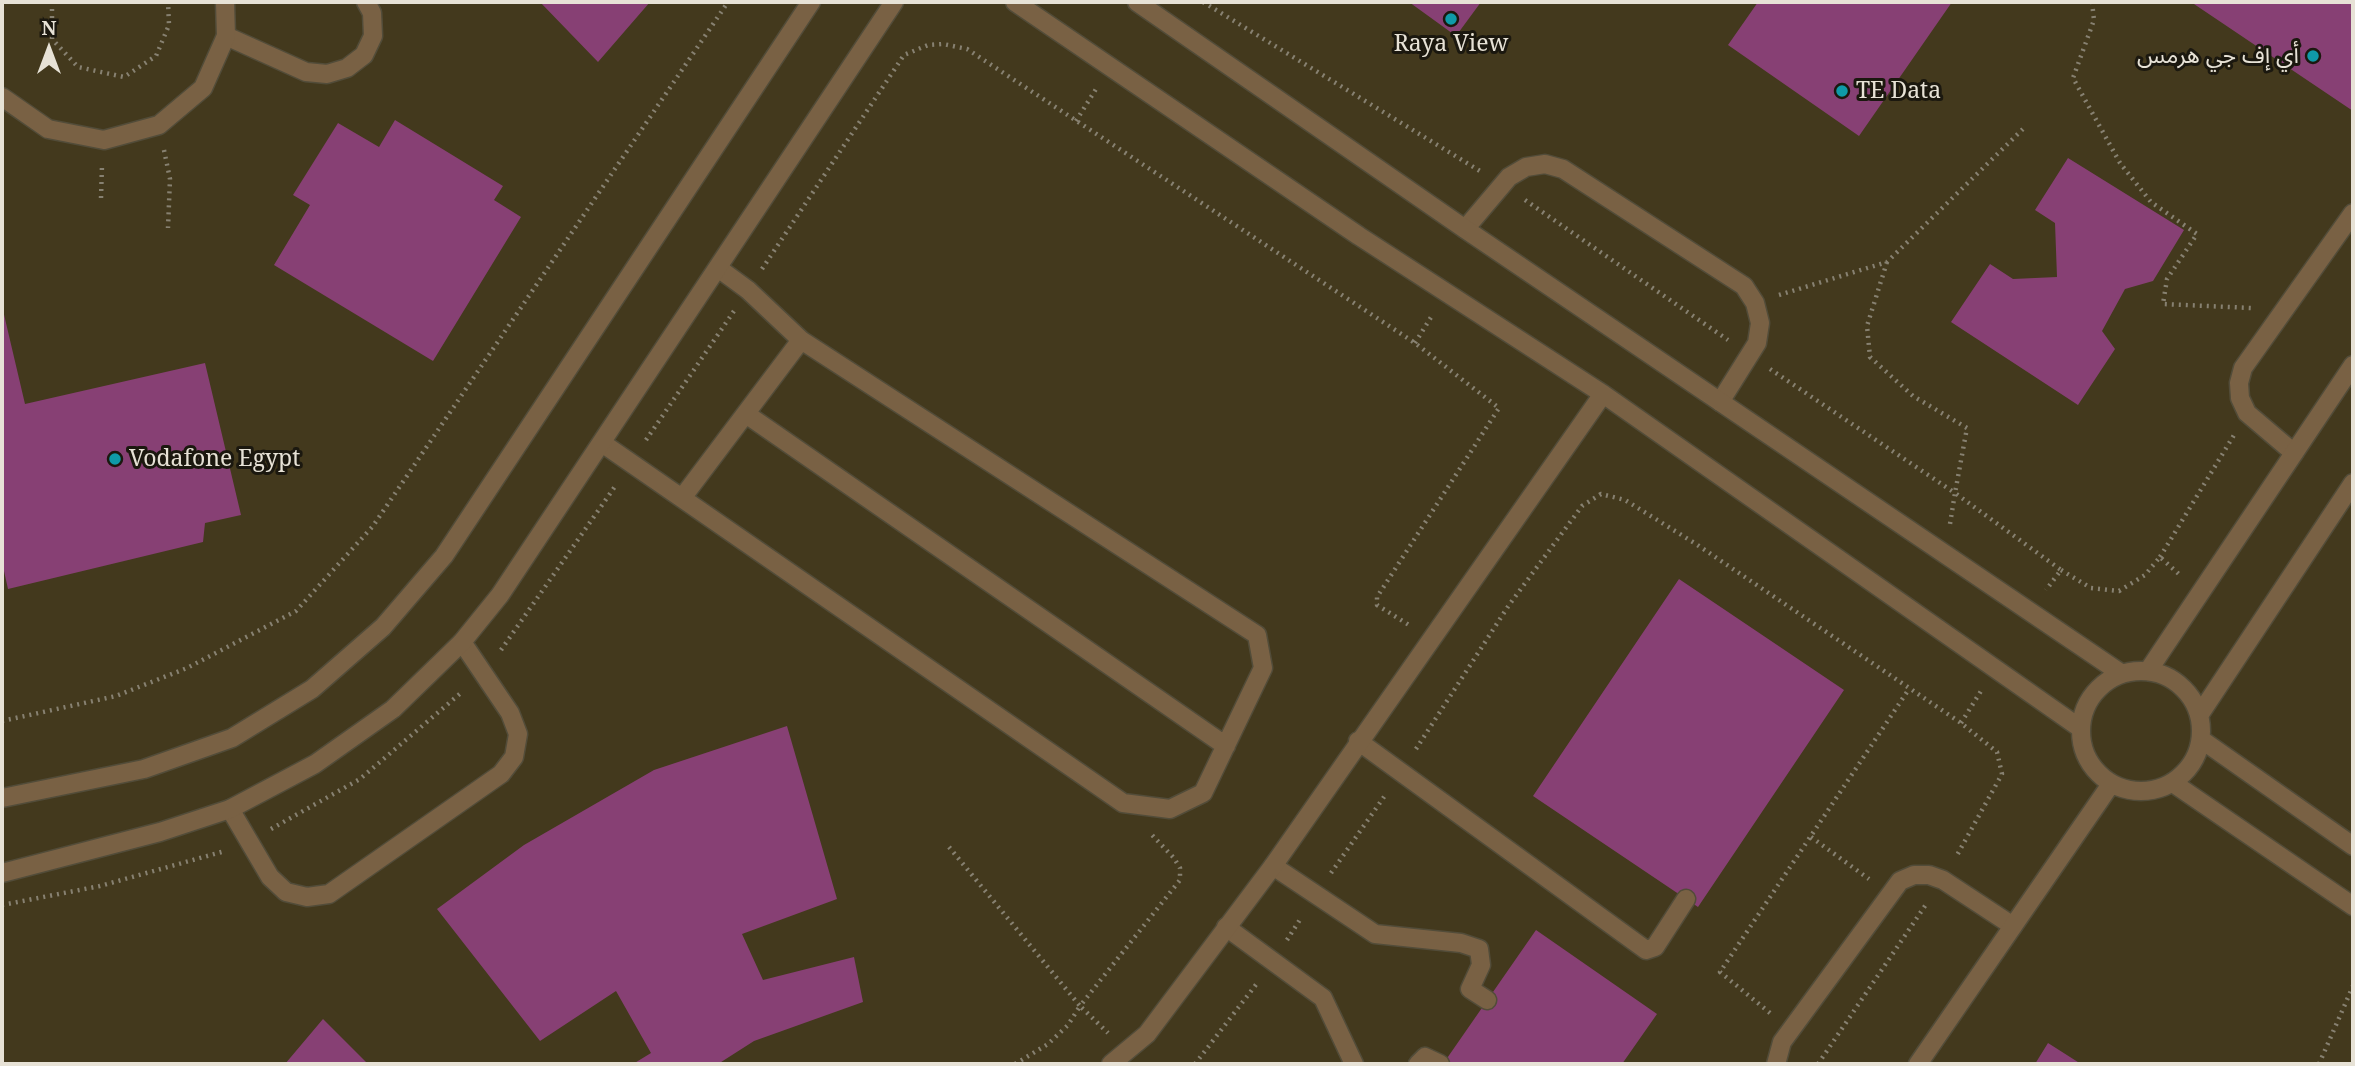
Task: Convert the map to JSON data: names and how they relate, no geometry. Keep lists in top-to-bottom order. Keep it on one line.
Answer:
{"places":["Raya View","أي إف جي هرمس","TE Data","Vodafone Egypt"],"north":"top"}
